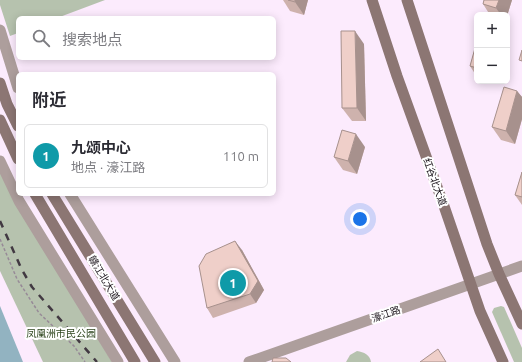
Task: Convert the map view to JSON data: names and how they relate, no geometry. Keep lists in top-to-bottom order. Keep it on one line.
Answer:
{"streets":{"main road":["红谷北大道","赣江北大道"],"street":["濠江路"]},"crossings":[["红谷北大道","濠江路"]],"parks":["凤凰洲市民公园"],"page":{"map_buttons":["+","−"],"search":"搜索地点","heading":"附近","list":[{"mark":"1","name":"九颂中心","note":"地点 · 濠江路","value":"110 m"}],"pins":"1"}}
